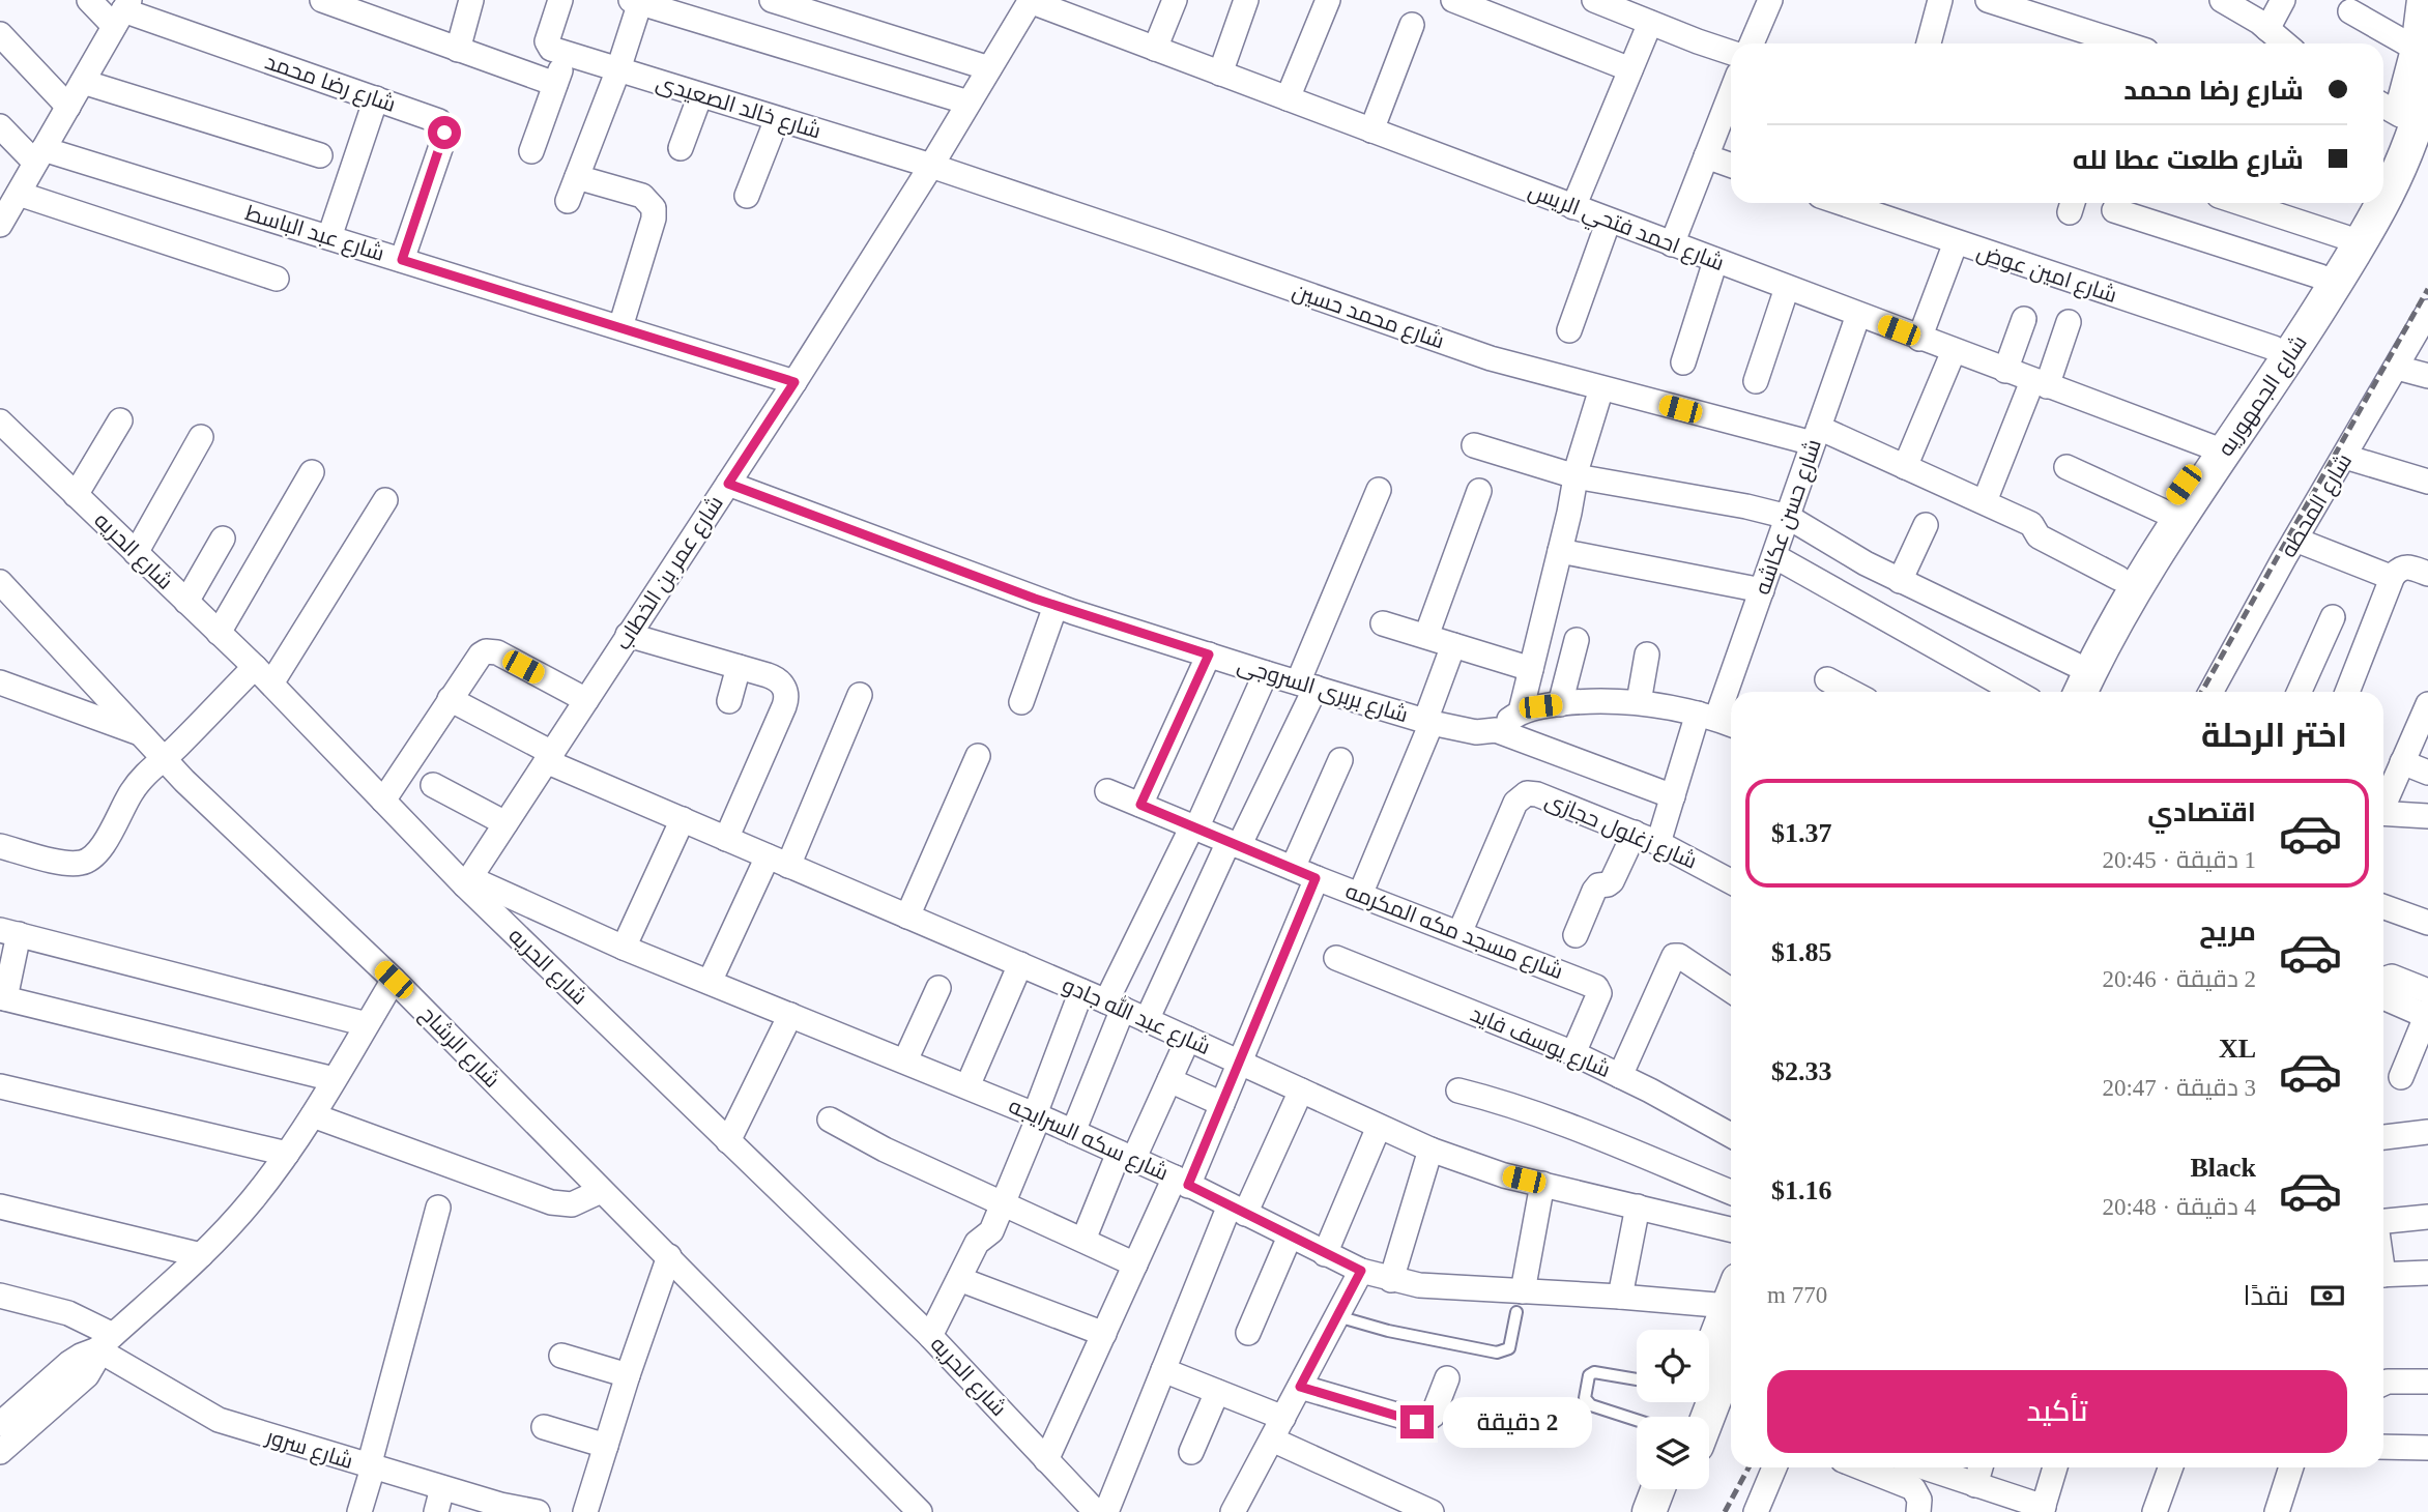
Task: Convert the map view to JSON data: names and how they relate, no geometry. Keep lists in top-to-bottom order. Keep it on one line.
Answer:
{"streets":{"main road":["شارع الجمهوريه"],"street":["شارع رضا محمد","شارع خالد الصعيدى","شارع احمد فتحي الريس","شارع عبد الباسط","شارع امين عوض","شارع محمد حسين","شارع المحطه","شارع حسن عكاشه","شارع الحريه","شارع عمر بن الخطاب","شارع بربرى السروجى","شارع زغلول حجازى","شارع مسجد مكه المكرمه","شارع عبد الله جادو","شارع يوسف فايد","شارع الرشاح","شارع سكه السرايجه","شارع سرور"]},"crossings":[["شارع رضا محمد","شارع عبد الباسط"],["شارع خالد الصعيدى","شارع محمد حسين"],["شارع خالد الصعيدى","شارع عمر بن الخطاب"],["شارع احمد فتحي الريس","شارع الجمهوريه"],["شارع احمد فتحي الريس","شارع حسن عكاشه"],["شارع احمد فتحي الريس","شارع عمر بن الخطاب"],["شارع عبد الباسط","شارع عمر بن الخطاب"],["شارع امين عوض","شارع الجمهوريه"],["شارع محمد حسين","شارع الجمهوريه"],["شارع محمد حسين","شارع حسن عكاشه"],["شارع محمد حسين","شارع عمر بن الخطاب"],["شارع حسن عكاشه","شارع بربرى السروجى"],["شارع حسن عكاشه","شارع زغلول حجازى"],["شارع الحريه","شارع عمر بن الخطاب"],["شارع الحريه","شارع سكه السرايجه"],["شارع عمر بن الخطاب","شارع بربرى السروجى"],["شارع عمر بن الخطاب","شارع عبد الله جادو"],["شارع عمر بن الخطاب","شارع سكه السرايجه"],["شارع زغلول حجازى","شارع مسجد مكه المكرمه"],["شارع مسجد مكه المكرمه","شارع يوسف فايد"]],"page":{"banner":["شارع رضا محمد","شارع طلعت عطا لله"],"heading":"اختر الرحلة","list":[{"name":"اقتصادي","note":"1 دقيقة · 20:45","value":"$1.37"},{"name":"مريح","note":"2 دقيقة · 20:46","value":"$1.85"},{"name":"XL","note":"3 دقيقة · 20:47","value":"$2.33"},{"name":"Black","note":"4 دقيقة · 20:48","value":"$1.16"}],"pay":["نقدًا","770 m"],"buttons":"تأكيد","bubble":"2 دقيقة"}}
